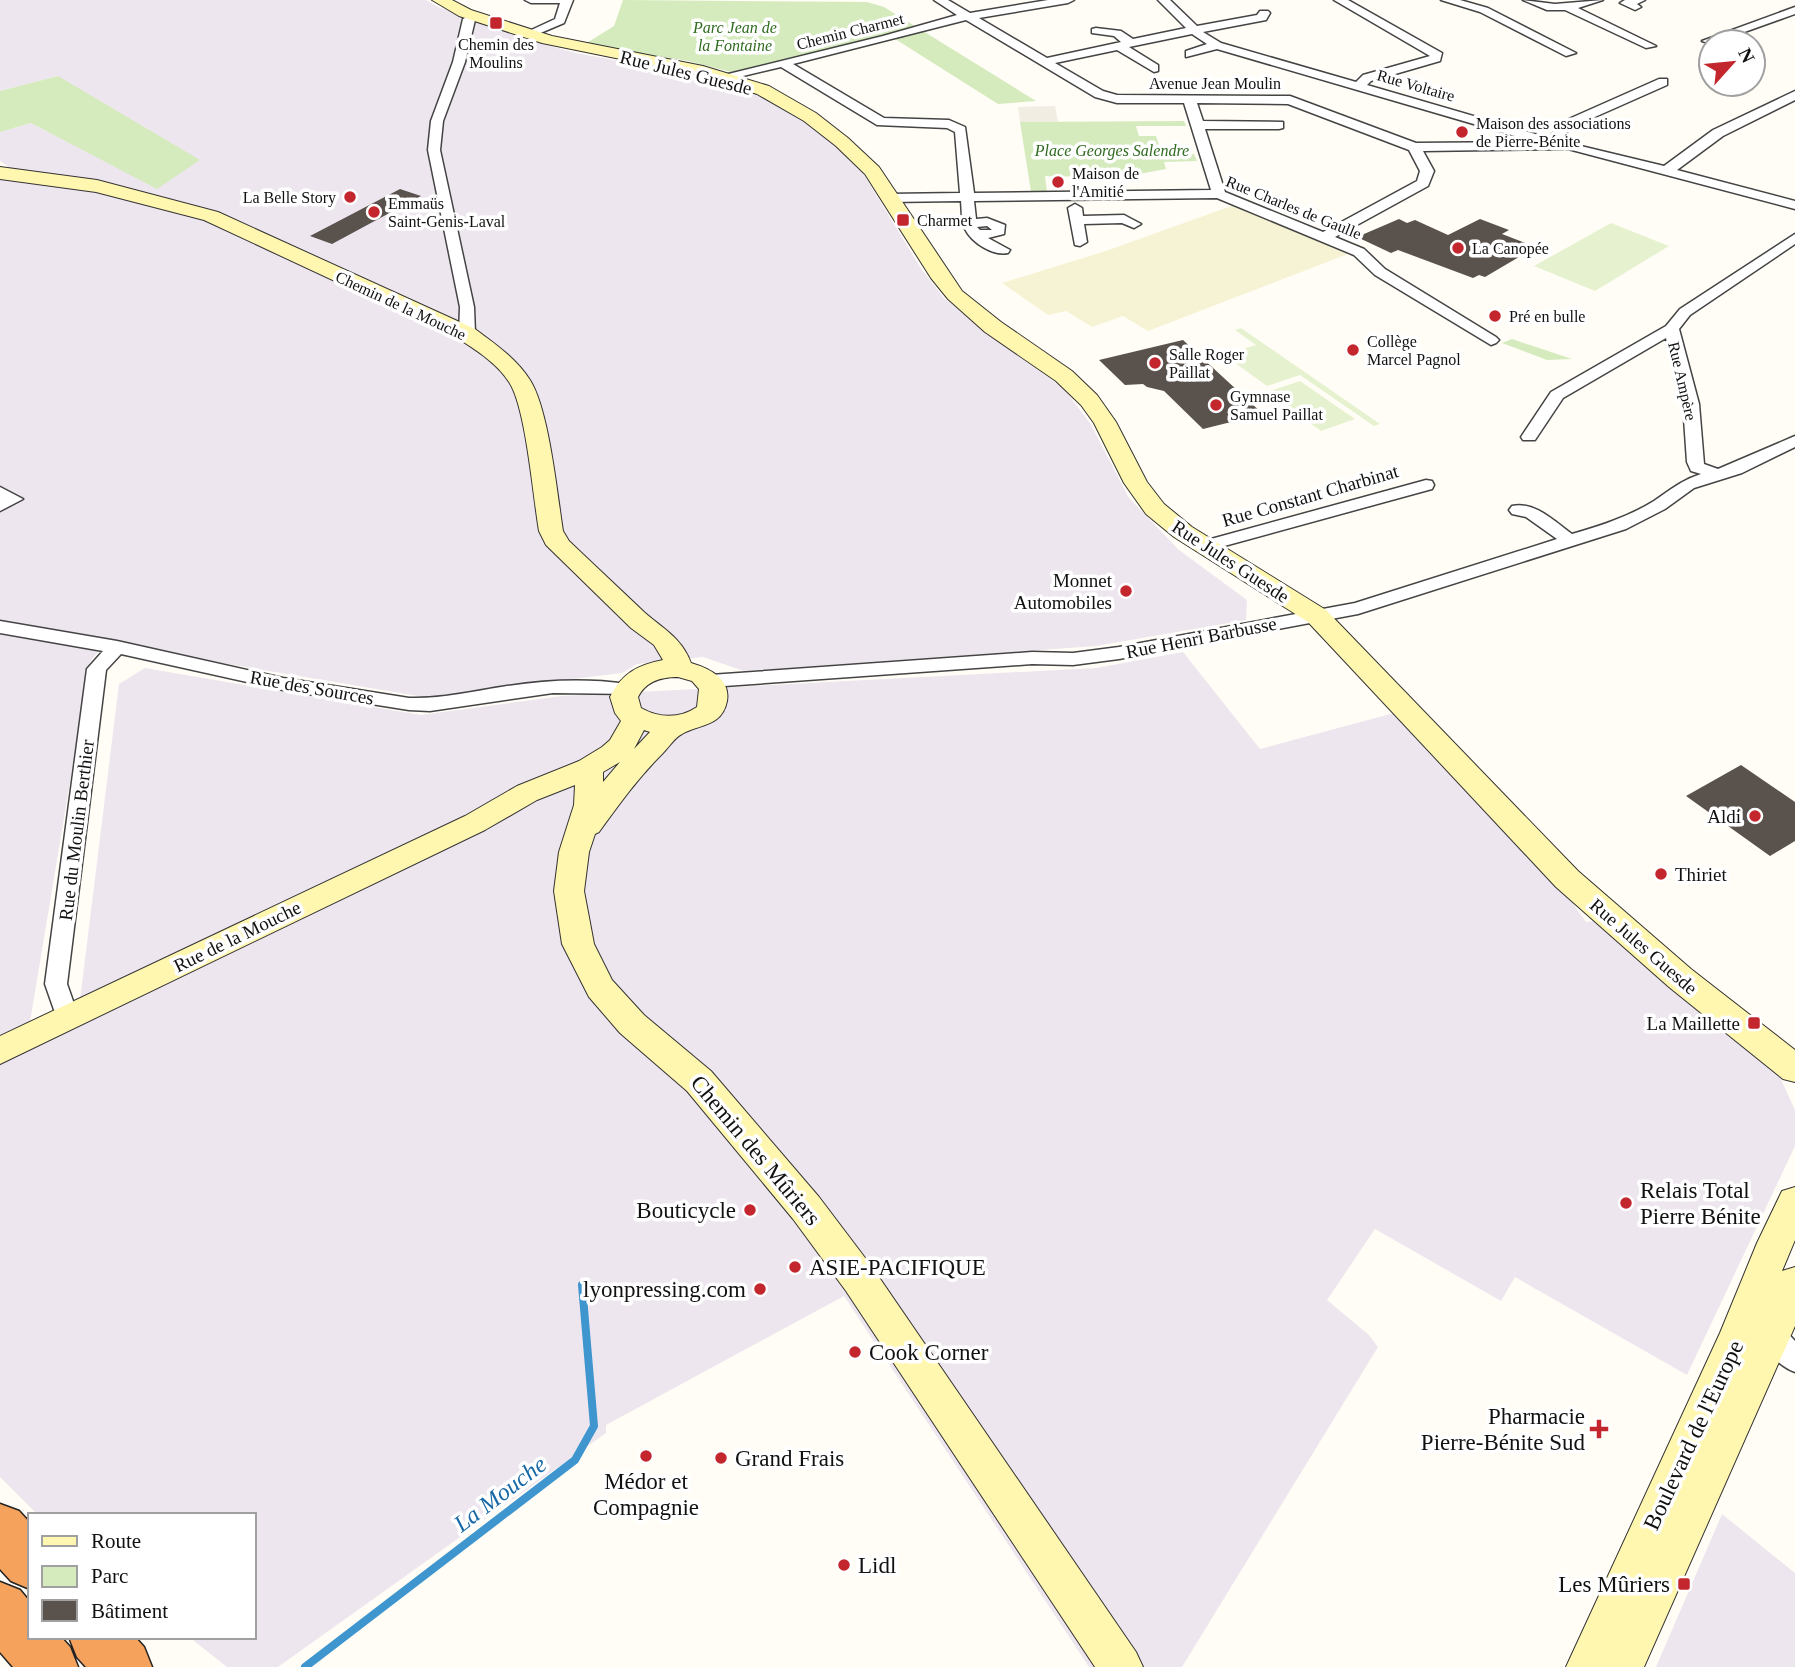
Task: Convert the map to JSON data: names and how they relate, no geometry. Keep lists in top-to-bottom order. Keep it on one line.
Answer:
{"streets":{"street":["Chemin Charmet","Rue Jules Guesde","Avenue Jean Moulin","Rue Voltaire","Rue Charles de Gaulle","Chemin de la Mouche","Rue Ampère","Rue Constant Charbinat","Rue Henri Barbusse","Rue des Sources","Rue du Moulin Berthier","Rue de la Mouche","Chemin des Mûriers","Boulevard de l'Europe"]},"crossings":[["Chemin Charmet","Rue Jules Guesde"],["Chemin Charmet","Avenue Jean Moulin"],["Rue Jules Guesde","Rue Charles de Gaulle"],["Rue Jules Guesde","Rue Constant Charbinat"],["Rue Jules Guesde","Rue Henri Barbusse"],["Avenue Jean Moulin","Rue Voltaire"],["Chemin de la Mouche","Rue Henri Barbusse"],["Chemin de la Mouche","Rue des Sources"],["Chemin de la Mouche","Rue de la Mouche"],["Chemin de la Mouche","Chemin des Mûriers"],["Rue Ampère","Rue Henri Barbusse"],["Rue Henri Barbusse","Rue des Sources"],["Rue Henri Barbusse","Rue de la Mouche"],["Rue Henri Barbusse","Chemin des Mûriers"],["Rue des Sources","Rue du Moulin Berthier"],["Rue des Sources","Rue de la Mouche"],["Rue des Sources","Chemin des Mûriers"],["Rue du Moulin Berthier","Rue de la Mouche"],["Rue de la Mouche","Chemin des Mûriers"]],"water":["La Mouche"],"parks":["Parc Jean de la Fontaine","Place Georges Salendre"],"places":{"transit":["Chemin des Moulins","Charmet","La Maillette","Les Mûriers"],"other":["Maison des associations de Pierre-Bénite","Maison de l'Amitié","La Belle Story","Emmaüs Saint-Genis-Laval","La Canopée","Pré en bulle","Collège Marcel Pagnol","Salle Roger Paillat","Gymnase Samuel Paillat","Monnet Automobiles","Aldi","Thiriet","Relais Total Pierre Bénite","Bouticycle","ASIE-PACIFIQUE","lyonpressing.com","Cook Corner","Médor et Compagnie","Grand Frais","Lidl"],"health":["Pharmacie Pierre-Bénite Sud"]},"legend":["Route","Parc","Bâtiment"],"north":"top right"}
